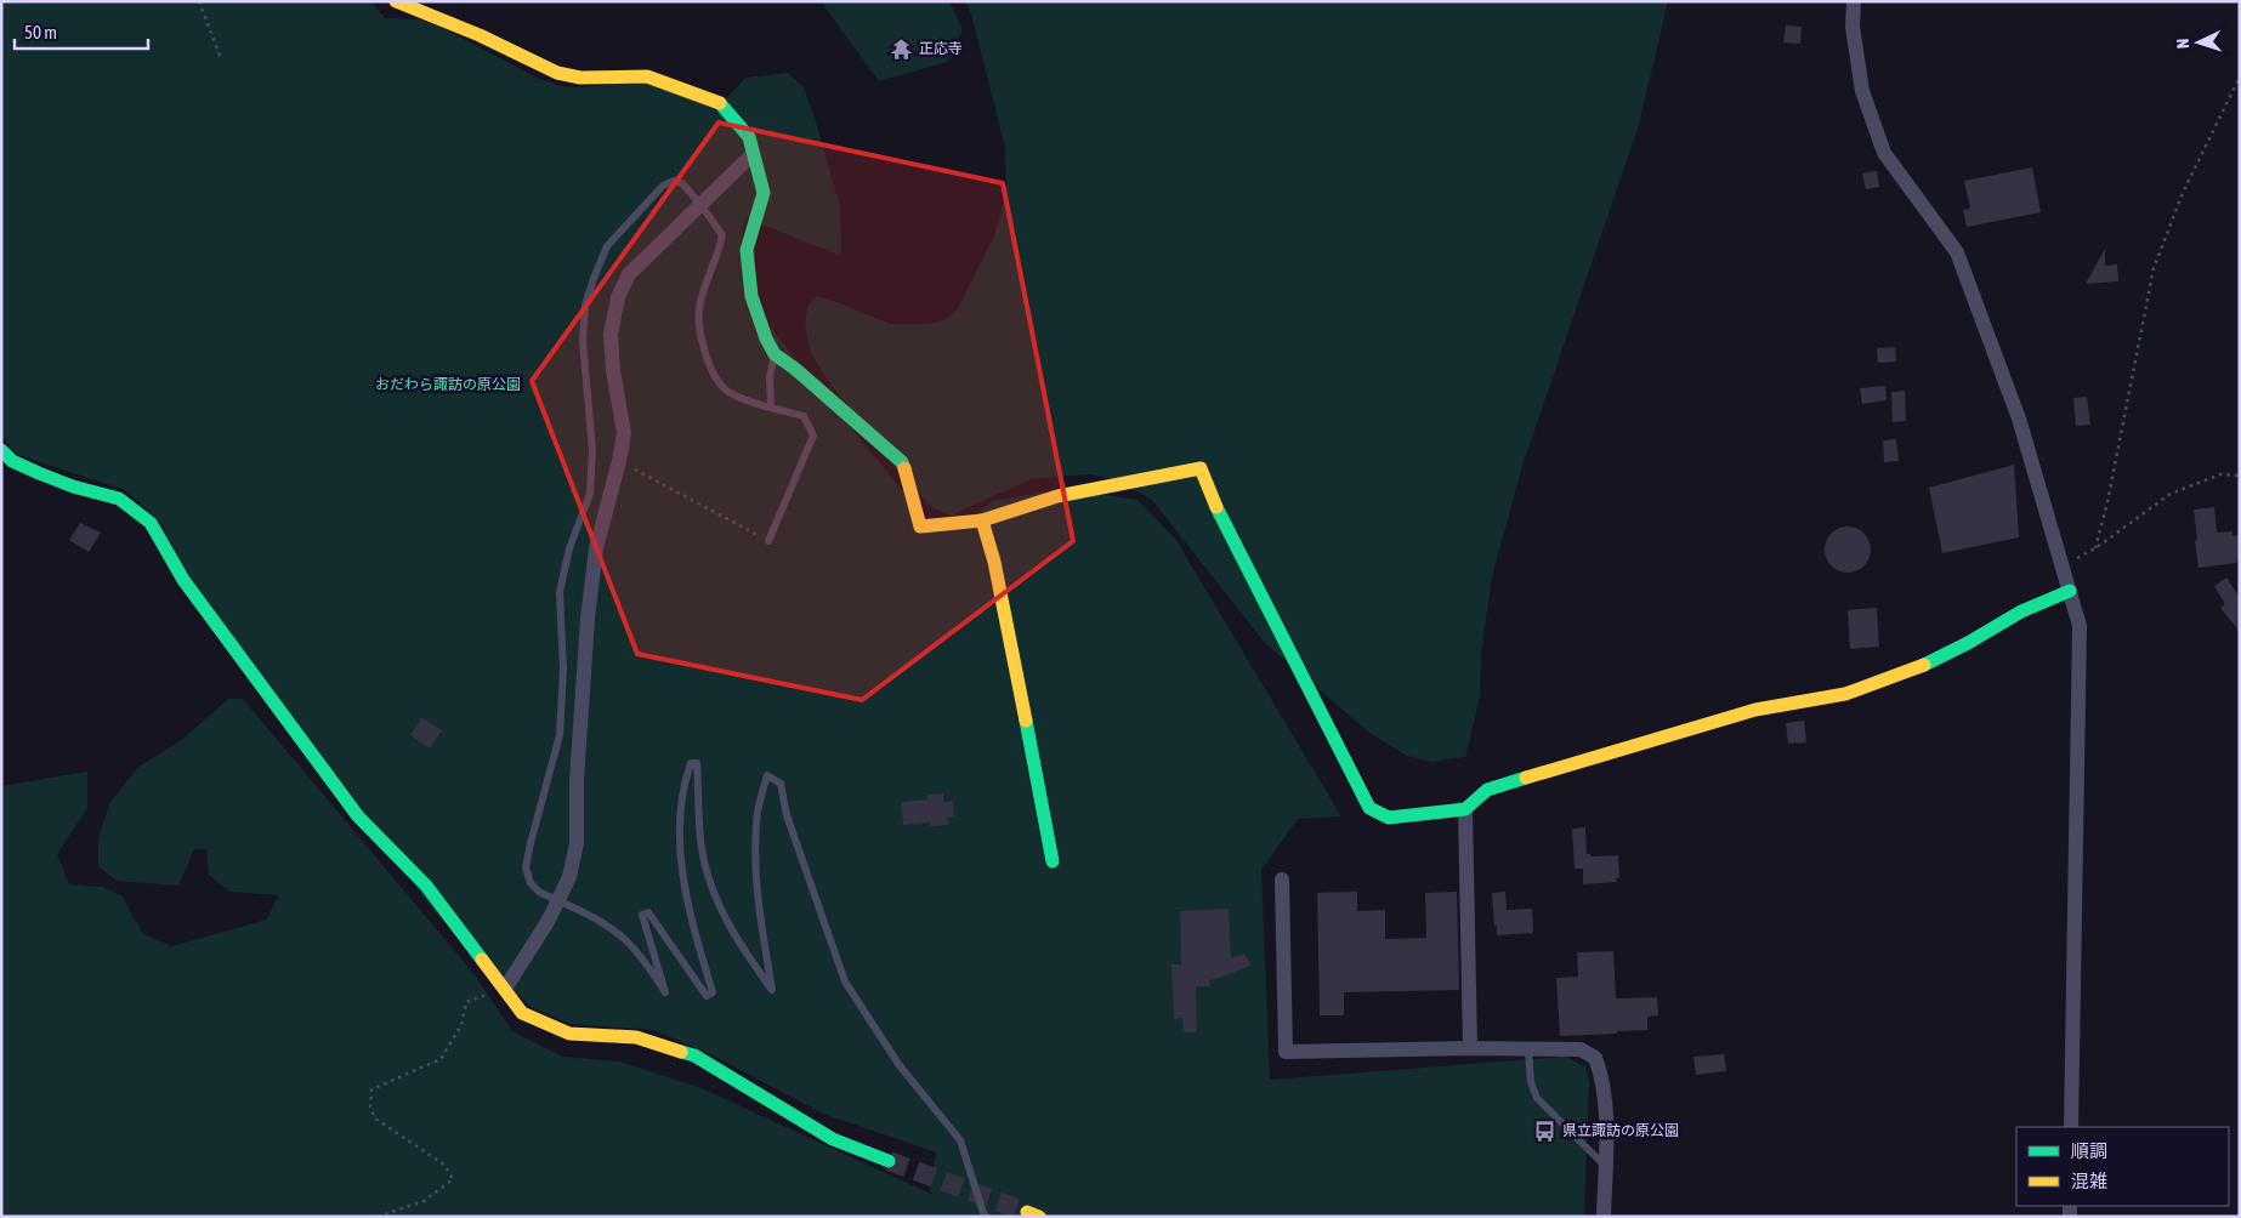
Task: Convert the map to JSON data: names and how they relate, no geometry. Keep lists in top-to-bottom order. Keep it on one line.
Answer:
{"parks":["おだわら諏訪の原公園"],"places":{"temple":["正応寺"],"bus stop":["県立諏訪の原公園"]},"legend":["順調","混雑"],"scale_bar":"50 m","north":"left"}
